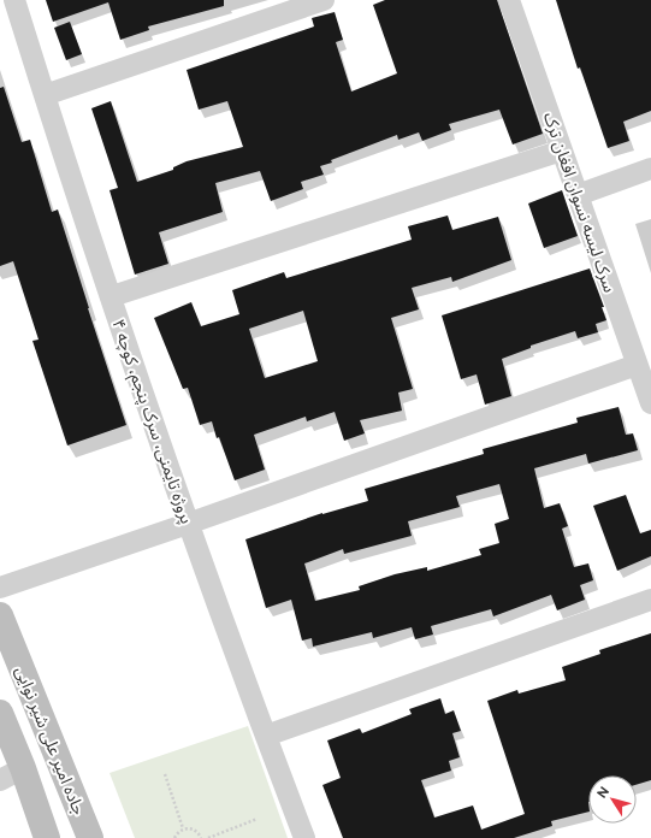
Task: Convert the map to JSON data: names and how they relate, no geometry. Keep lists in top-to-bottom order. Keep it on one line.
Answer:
{"streets":{"main road":["جاده امیر علی شیر نوایی"],"street":["سرک لیسه نسوان افغان‌ ترک","پروژه تایمنی، سرک پنجم، کوچه ۴"]},"north":"top left"}
